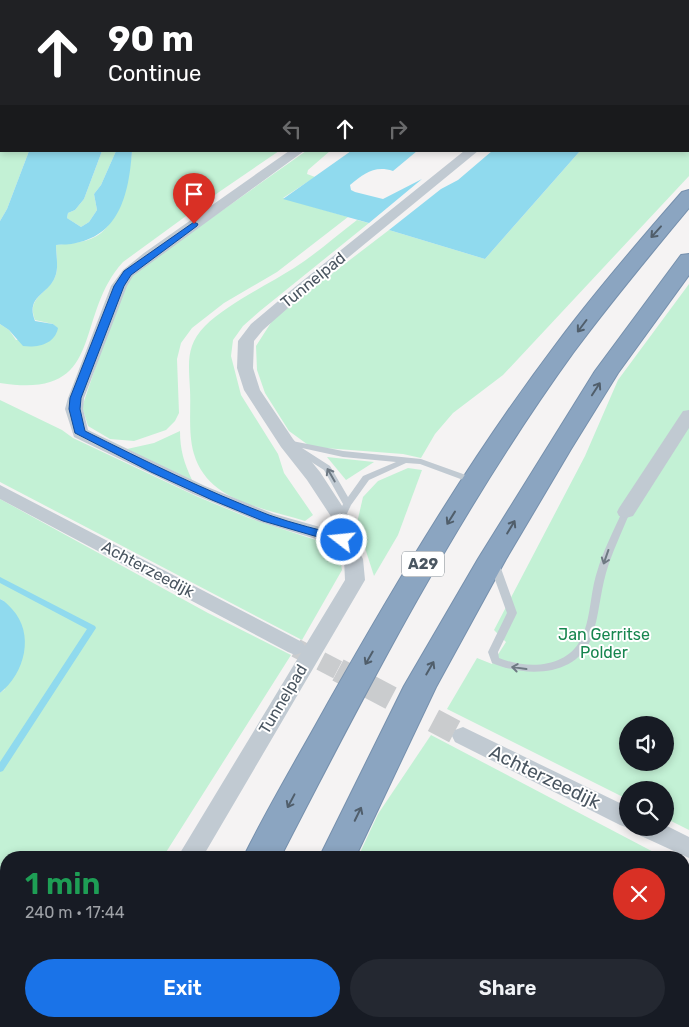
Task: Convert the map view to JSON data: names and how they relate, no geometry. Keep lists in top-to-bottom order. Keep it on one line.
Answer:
{"streets":{"highway":["A29"],"street":["Tunnelpad","Achterzeedijk"]},"parks":["Jan Gerritse Polder"],"page":{"turn":["90 m","Continue"],"heading":["1 min","240 m · 17:44"],"buttons":["Exit","Share"]}}
